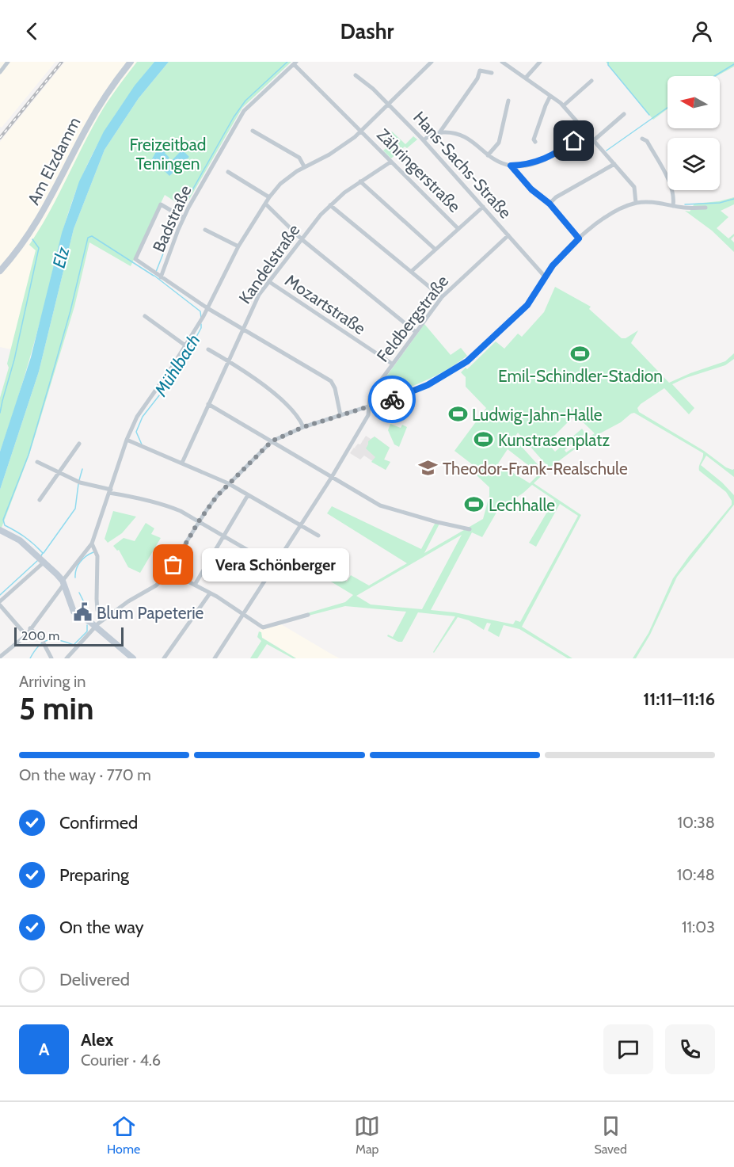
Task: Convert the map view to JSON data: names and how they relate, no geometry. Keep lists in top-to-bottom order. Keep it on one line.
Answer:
{"streets":{"street":["Am Elzdamm","Hans-Sachs-Straße","Zähringerstraße","Badstraße","Kandelstraße","Mozartstraße","Feldbergstraße"]},"crossings":[["Hans-Sachs-Straße","Feldbergstraße"],["Zähringerstraße","Badstraße"],["Zähringerstraße","Kandelstraße"],["Kandelstraße","Mozartstraße"],["Mozartstraße","Feldbergstraße"]],"water":["Elz","Mühlbach"],"parks":["Freizeitbad Teningen"],"places":{"sports":["Emil-Schindler-Stadion","Ludwig-Jahn-Halle","Kunstrasenplatz","Lechhalle"],"school or university":["Theodor-Frank-Realschule"],"other":["Vera Schönberger"],"public building":["Blum Papeterie"]},"scale_bar":"200 m","north":"left","page":{"header":"Dashr","bubble":"Vera Schönberger","scale":"200 m","heading":["5 min","Arriving in","11:11–11:16"],"panel":["Alex","Courier · 4.6"],"bar":"On the way · 770 m","list":[["Confirmed","10:38"],["Preparing","10:48"],["On the way","11:03"],"Delivered"],"round":"A","tabs":["Home","Map","Saved"]}}
